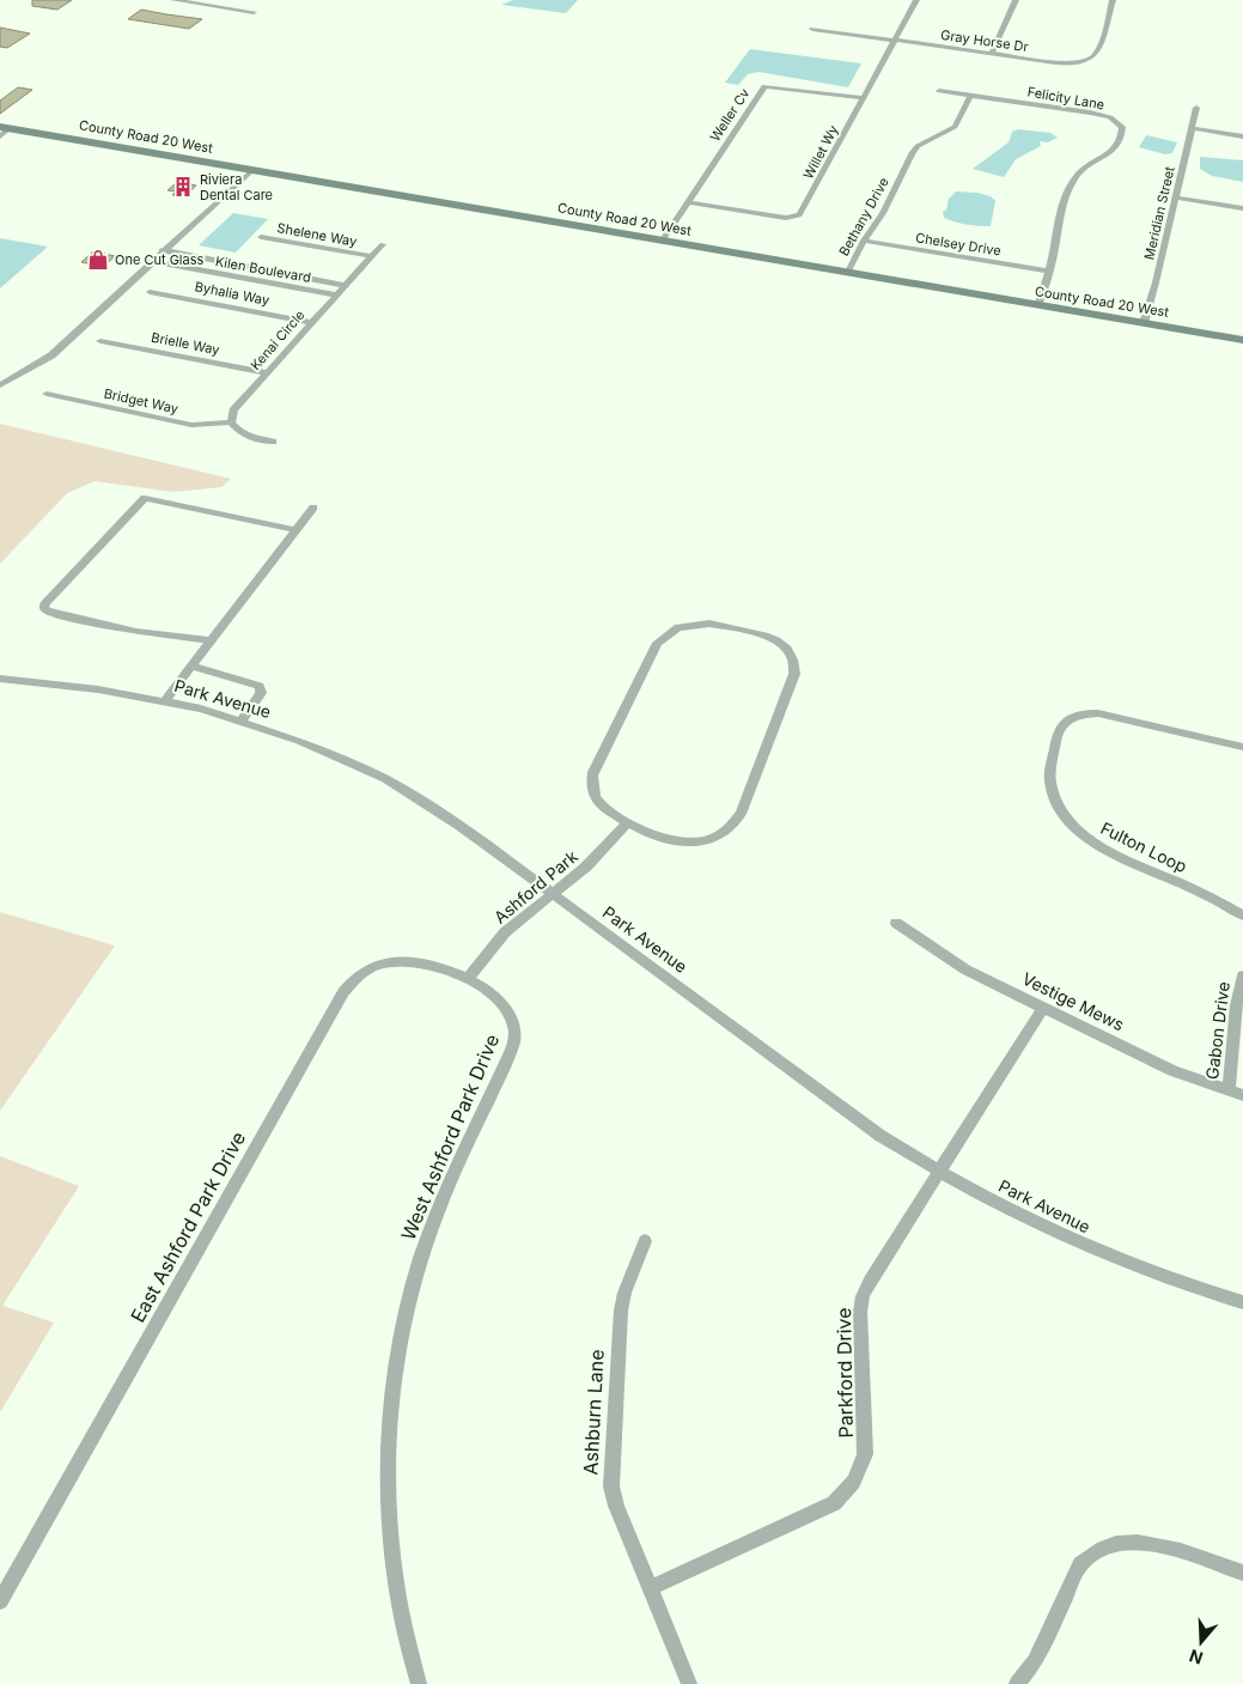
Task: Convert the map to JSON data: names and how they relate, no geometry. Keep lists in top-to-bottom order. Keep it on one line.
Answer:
{"streets":{"street":["Gray Horse Dr","Felicity Lane","Weller Cv","County Road 20 West","Willet Wy","Meridian Street","Bethany Drive","Shelene Way","Chelsey Drive","Kilen Boulevard","Byhalia Way","Kenai Circle","Brielle Way","Bridget Way","Park Avenue","Fulton Loop","Ashford Park","Vestige Mews","Gabon Drive","West Ashford Park Drive","East Ashford Park Drive","Parkford Drive","Ashburn Lane"]},"crossings":[["Gray Horse Dr","Willet Wy"],["Felicity Lane","County Road 20 West"],["Felicity Lane","Bethany Drive"],["Felicity Lane","Chelsey Drive"],["Weller Cv","County Road 20 West"],["Weller Cv","Willet Wy"],["County Road 20 West","Meridian Street"],["County Road 20 West","Bethany Drive"],["Bethany Drive","Chelsey Drive"],["Shelene Way","Kenai Circle"],["Kilen Boulevard","Kenai Circle"],["Byhalia Way","Kenai Circle"],["Kenai Circle","Brielle Way"],["Kenai Circle","Bridget Way"],["Park Avenue","Ashford Park"],["Park Avenue","Parkford Drive"],["Ashford Park","West Ashford Park Drive"],["Ashford Park","East Ashford Park Drive"],["Vestige Mews","Gabon Drive"],["Vestige Mews","Parkford Drive"],["West Ashford Park Drive","East Ashford Park Drive"],["Parkford Drive","Ashburn Lane"]],"places":{"building":["Riviera Dental Care"],"shop":["One Cut Glass"]},"north":"bottom"}
